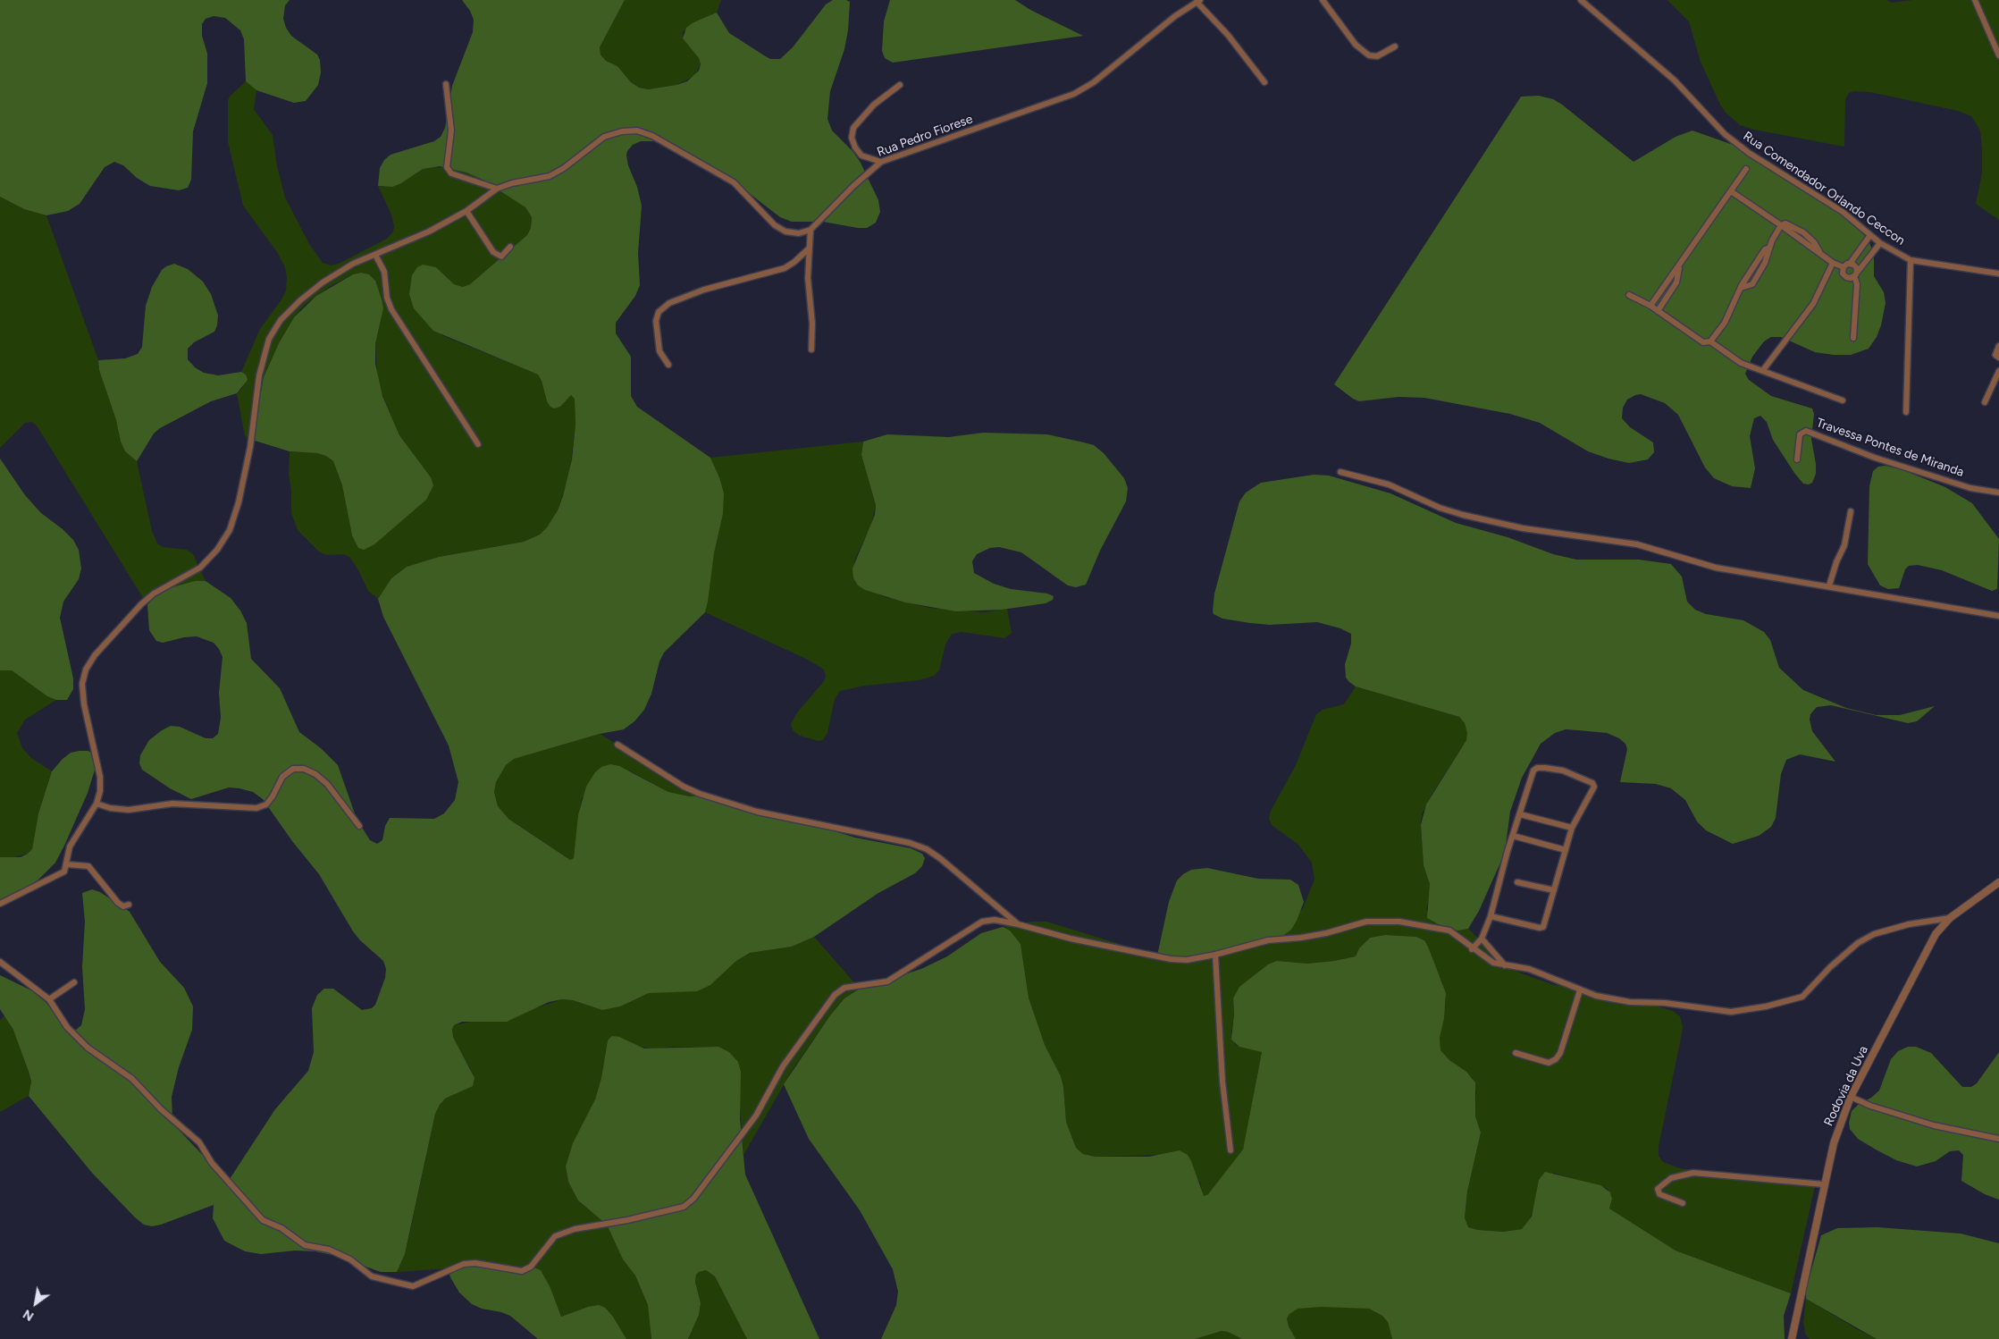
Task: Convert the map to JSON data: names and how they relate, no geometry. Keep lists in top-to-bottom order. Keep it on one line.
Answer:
{"streets":{"street":["Rua Pedro Fiorese","Rua Comendador Orlando Ceccon","Travessa Pontes de Miranda","Rodovia da Uva"]},"north":"bottom left"}
